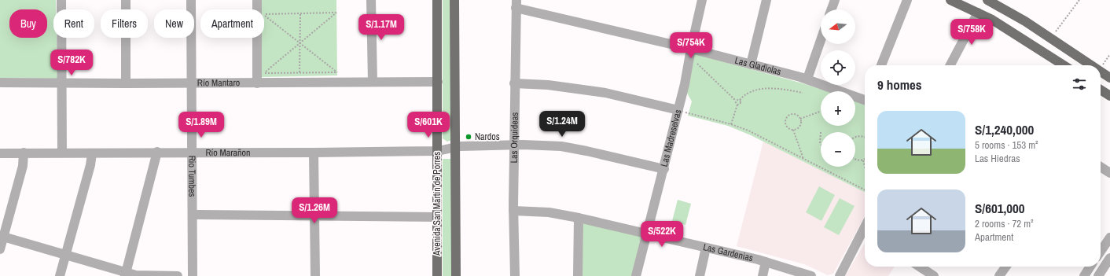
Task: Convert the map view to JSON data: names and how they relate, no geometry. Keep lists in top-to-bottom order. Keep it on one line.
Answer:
{"streets":{"main road":["Avenida San Martín de Porres"],"street":["Las Gladiolas","Río Mantaro","Las Orquideas","Las Madreselvas","Río Marañon","Rio Tumbes","Las Gardenias"]},"crossings":[["Las Gladiolas","Las Orquideas"],["Las Gladiolas","Las Madreselvas"],["Río Mantaro","Rio Tumbes"],["Río Mantaro","Avenida San Martín de Porres"],["Las Orquideas","Río Marañon"],["Las Orquideas","Las Gardenias"],["Las Madreselvas","Río Marañon"],["Las Madreselvas","Las Gardenias"],["Río Marañon","Rio Tumbes"],["Río Marañon","Avenida San Martín de Porres"]],"places":["Nardos"],"north":"left","page":{"map_buttons":["+","−"],"chip":["Buy","Rent","Filters","New","Apartment"],"price":["S/1.17M","S/758K","S/754K","S/782K","S/1.24M","S/1.89M","S/601K","S/1.26M","S/522K"],"heading":"9 homes","list":[{"name":"S/1,240,000","note":"5 rooms · 153 m² · Las Hiedras"},{"name":"S/601,000","note":"2 rooms · 72 m² · Apartment"}]}}
